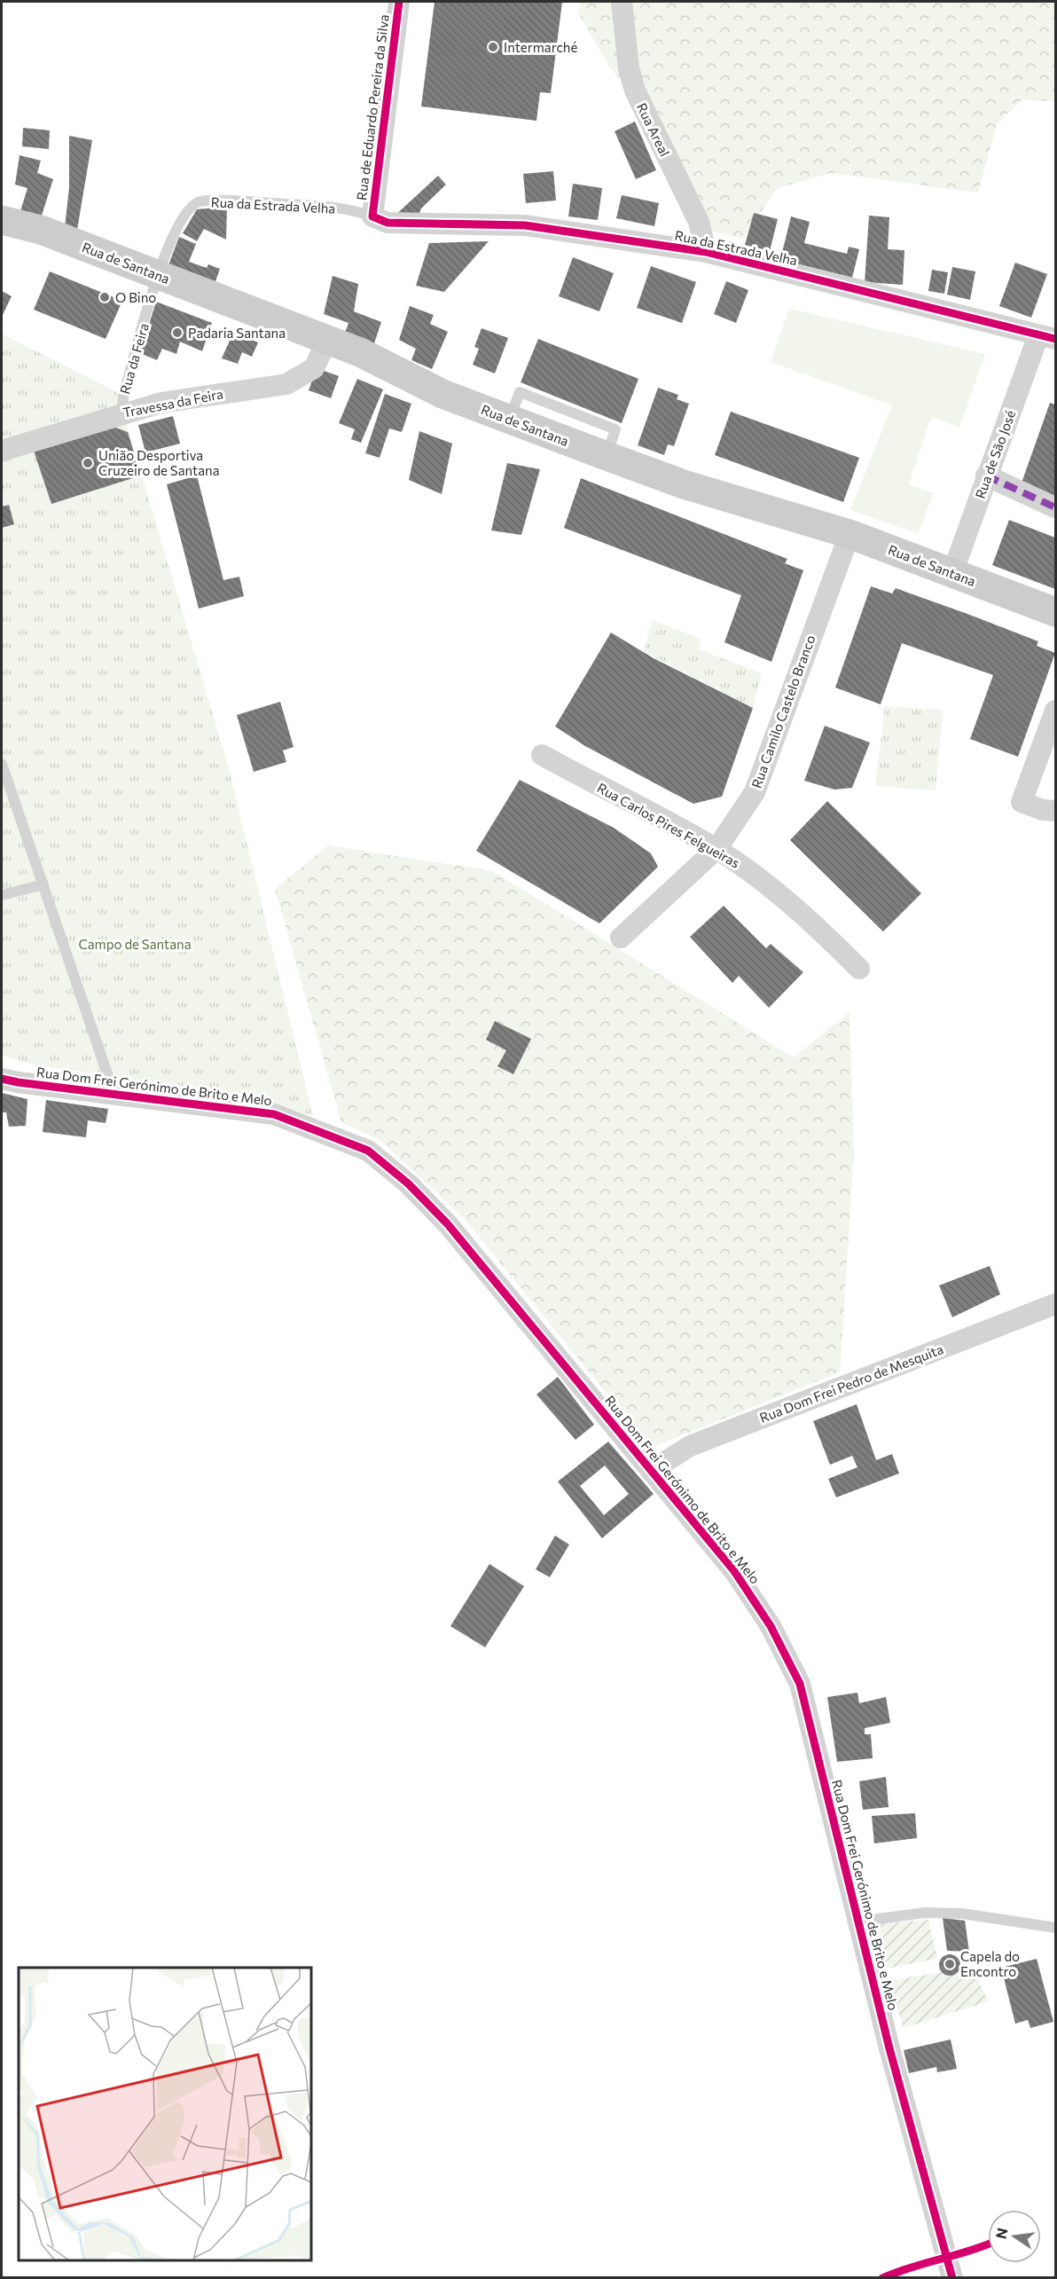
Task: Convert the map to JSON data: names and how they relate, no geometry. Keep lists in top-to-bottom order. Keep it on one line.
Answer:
{"streets":{"main road":["Rua de Santana"],"street":["Rua de Eduardo Pereira da Silva","Rua Areal","Rua da Estrada Velha","Travessa da Feira","Rua de São José","Rua Camilo Castelo Branco","Rua Carlos Pires Felgueiras","Rua Dom Frei Gerónimo de Brito e Melo","Rua Dom Frei Pedro de Mesquita"],"lane":["Rua da Feira"]},"crossings":[["Rua de Eduardo Pereira da Silva","Rua da Estrada Velha"],["Rua Areal","Rua da Estrada Velha"],["Rua da Estrada Velha","Rua de Santana"],["Rua da Estrada Velha","Rua da Feira"],["Rua da Estrada Velha","Rua de São José"],["Rua de Santana","Rua da Feira"],["Rua de Santana","Travessa da Feira"],["Rua de Santana","Rua de São José"],["Rua de Santana","Rua Camilo Castelo Branco"],["Rua da Feira","Travessa da Feira"],["Rua Camilo Castelo Branco","Rua Carlos Pires Felgueiras"],["Rua Dom Frei Gerónimo de Brito e Melo","Rua Dom Frei Pedro de Mesquita"]],"parks":["Campo de Santana"],"places":["Intermarché","O Bino","Padaria Santana","União Desportiva Cruzeiro de Santana","Capela do Encontro"],"north":"left"}
